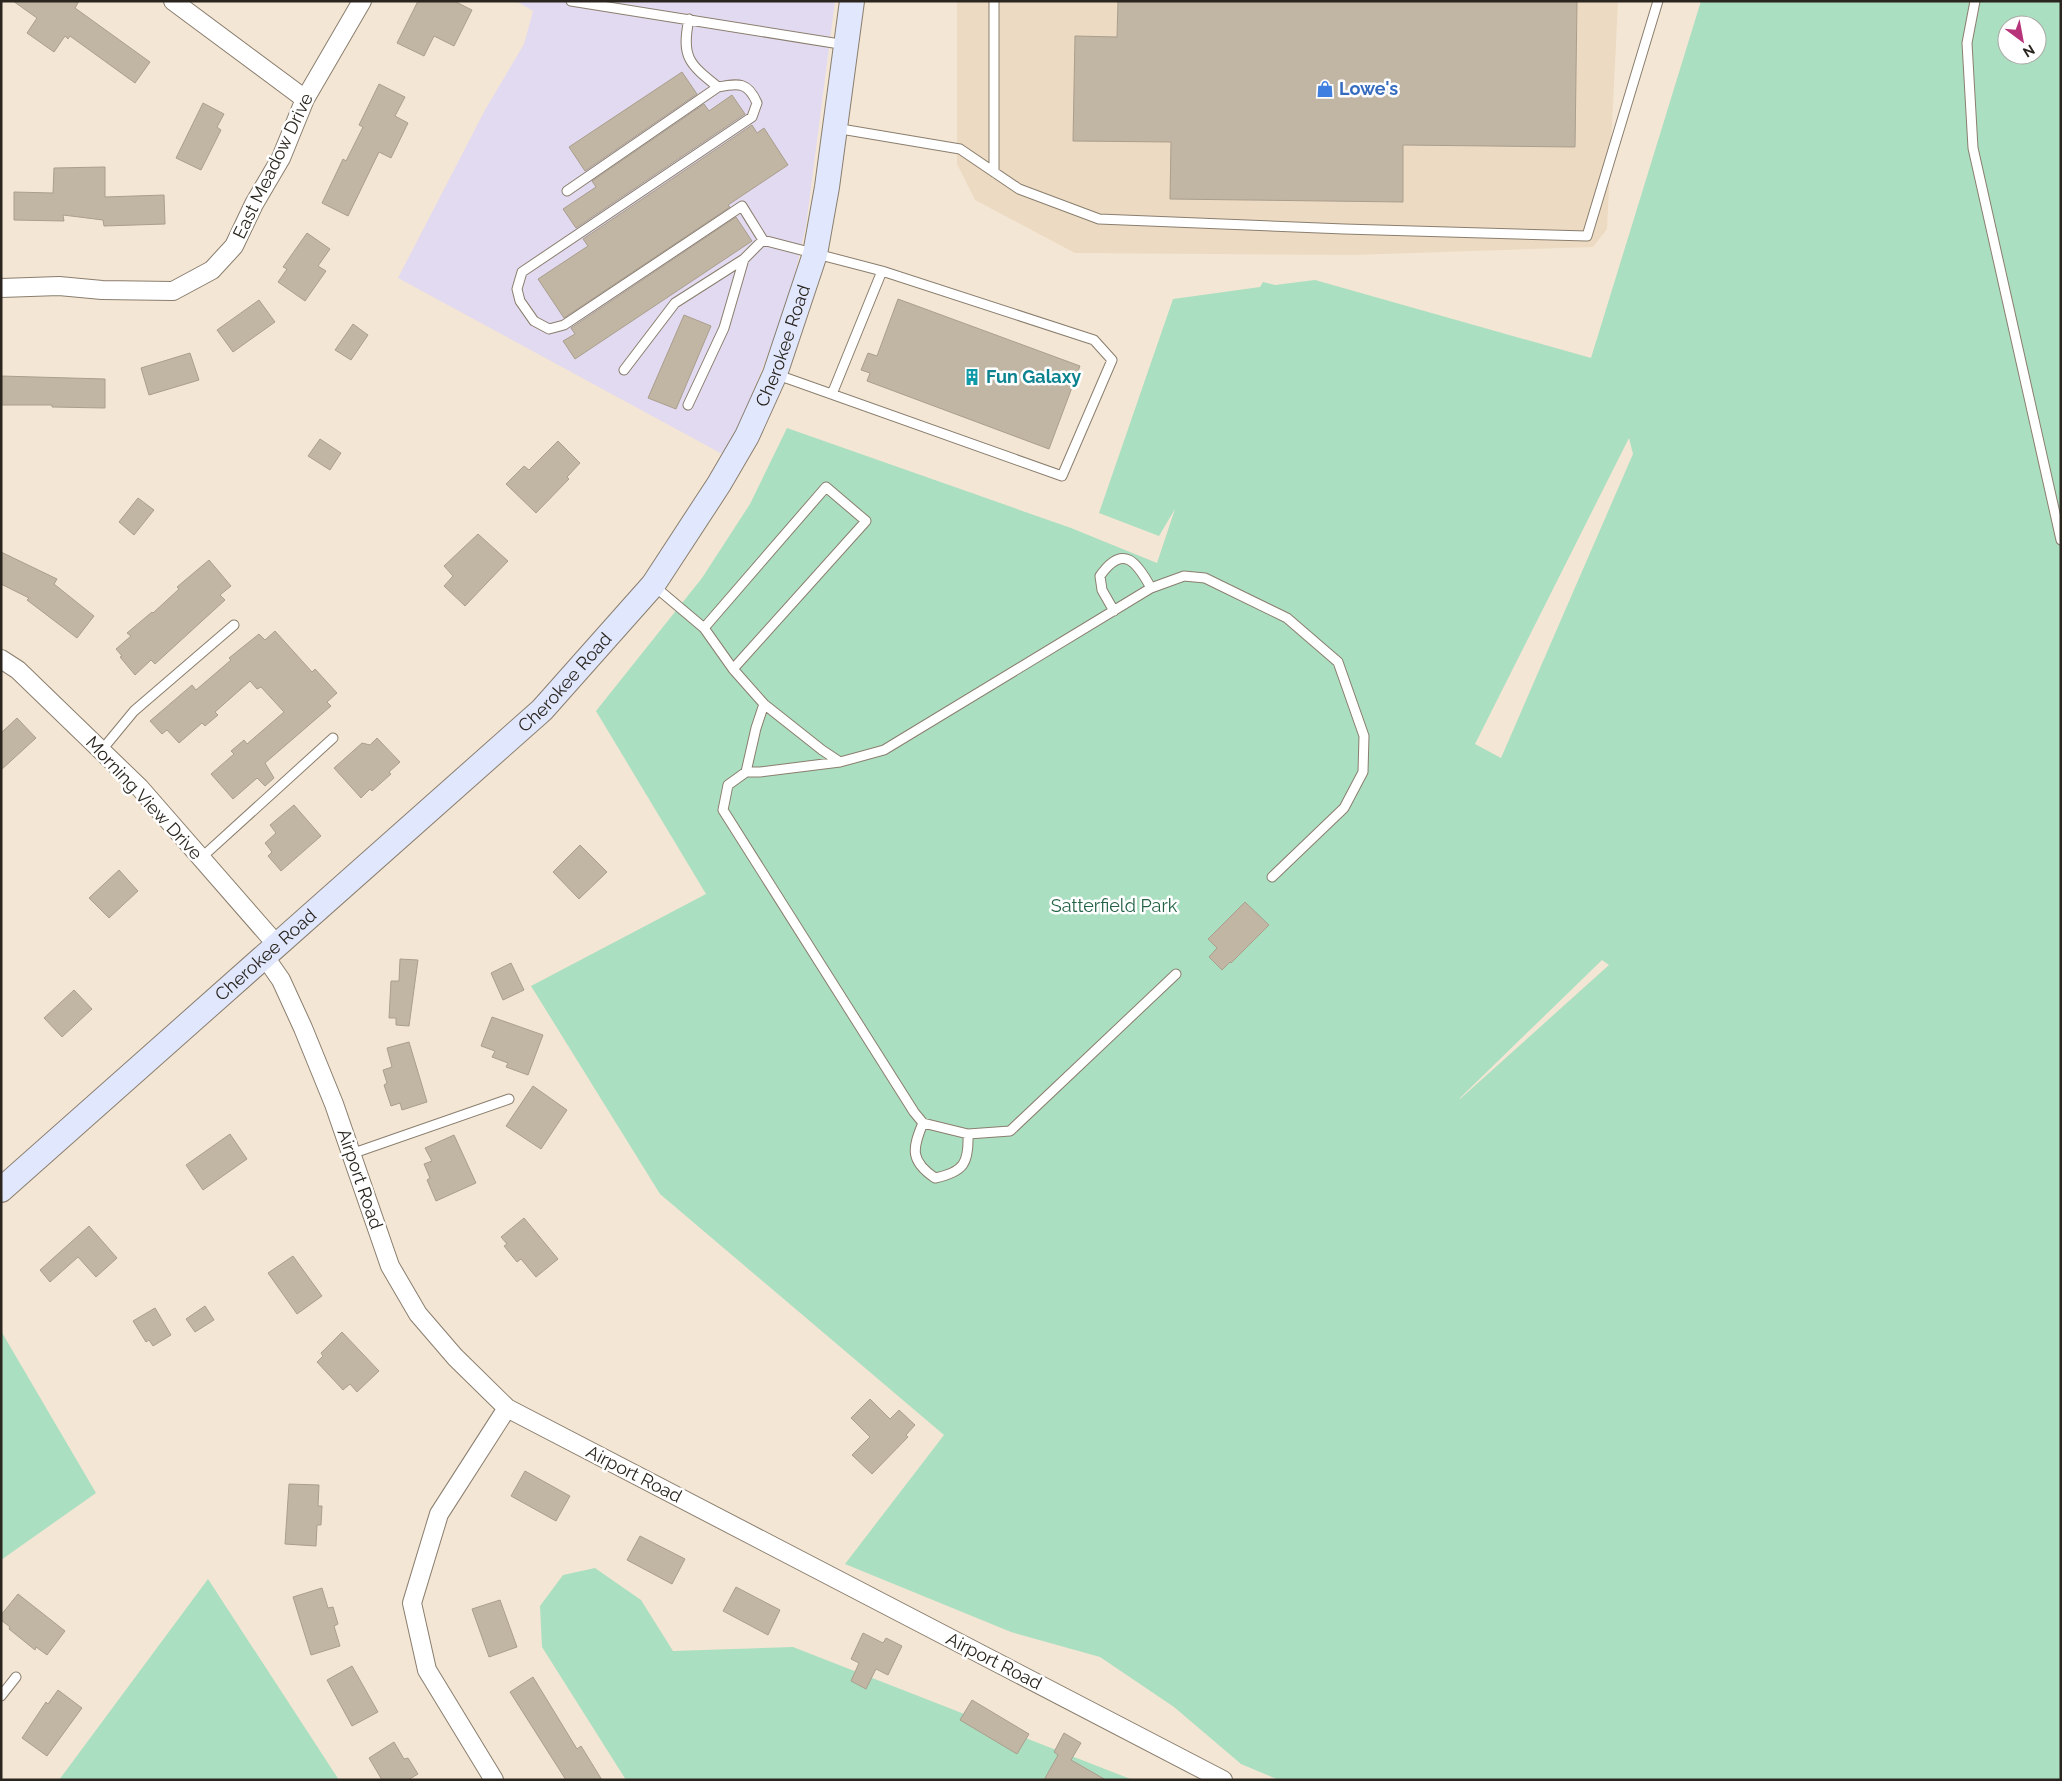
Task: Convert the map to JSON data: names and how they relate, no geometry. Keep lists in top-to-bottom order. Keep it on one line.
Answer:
{"streets":{"main road":["Cherokee Road"],"street":["East Meadow Drive","Morning View Drive","Airport Road"]},"crossings":[["Cherokee Road","Morning View Drive"],["Cherokee Road","Airport Road"],["Morning View Drive","Airport Road"]],"parks":["Satterfield Park"],"places":{"shop":["Lowe's"],"building":["Fun Galaxy"]},"north":"bottom right"}
